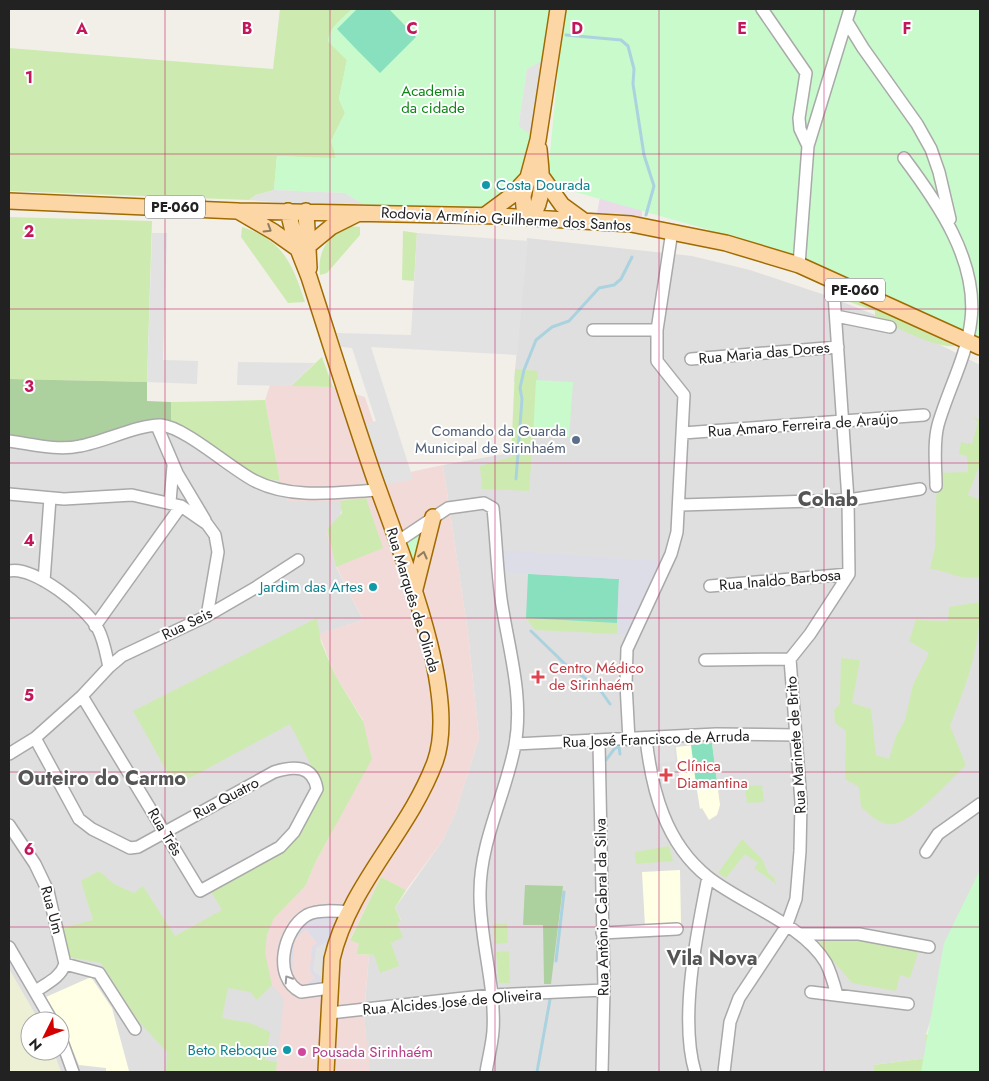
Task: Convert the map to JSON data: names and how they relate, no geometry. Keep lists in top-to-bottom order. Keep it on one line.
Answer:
{"streets":{"main road":["PE-060","Rodovia Armínio Guilherme dos Santos","Rua Marquês de Olinda"],"street":["Rua Maria das Dores","Rua Amaro Ferreira de Araújo","Rua Inaldo Barbosa","Rua Seis","Rua José Francisco de Arruda","Rua Marinete de Brito","Rua Quatro","Rua Três","Rua Antônio Cabral da Silva","Rua Um","Rua Alcides José de Oliveira"]},"crossings":[["Rua Inaldo Barbosa","Rua Marinete de Brito"],["Rua Marquês de Olinda","Rua Alcides José de Oliveira"],["Rua Seis","Rua Quatro"],["Rua Seis","Rua Três"],["Rua José Francisco de Arruda","Rua Marinete de Brito"],["Rua José Francisco de Arruda","Rua Antônio Cabral da Silva"],["Rua Quatro","Rua Três"],["Rua Antônio Cabral da Silva","Rua Alcides José de Oliveira"]],"districts":["Cohab","Outeiro do Carmo","Vila Nova"],"parks":["Academia da cidade"],"places":{"other":["Costa Dourada","Comando da Guarda Municipal de Sirinhaém","Jardim das Artes","Beto Reboque","Pousada Sirinhaém"],"health":["Centro Médico de Sirinhaém","Clínica Diamantina"]},"north":"bottom left","grid":{"columns":["A","B","C","D","E","F"],"rows":["1","2","3","4","5","6"]}}
